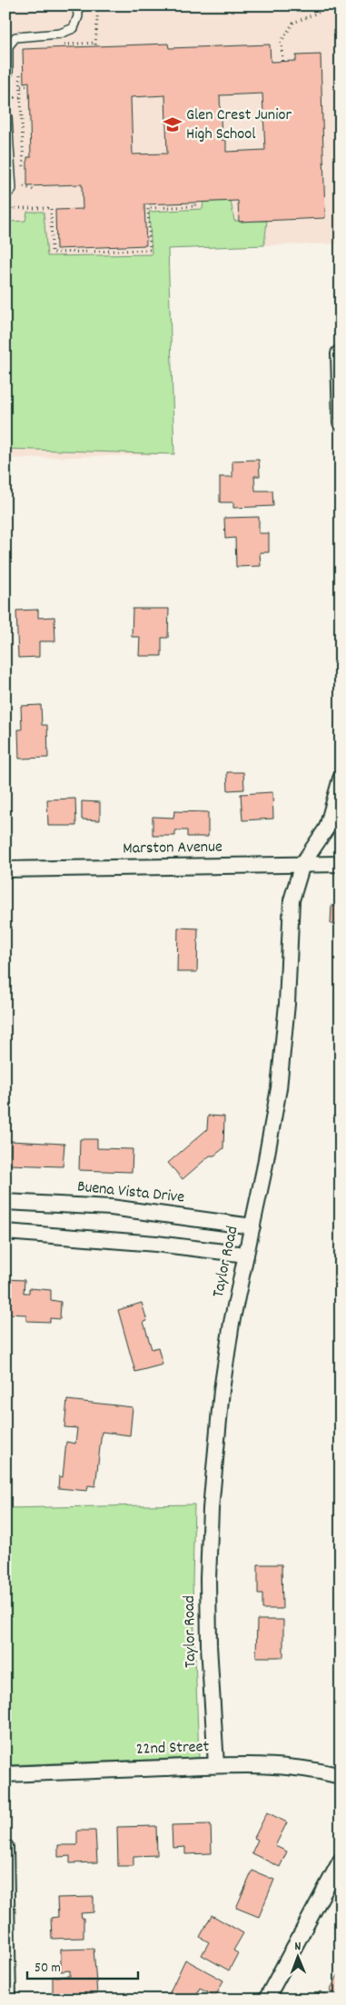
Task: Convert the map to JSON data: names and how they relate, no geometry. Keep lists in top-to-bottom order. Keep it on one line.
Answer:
{"streets":{"street":["Marston Avenue","Buena Vista Drive","Taylor Road","22nd Street"]},"crossings":[["Marston Avenue","Taylor Road"],["Buena Vista Drive","Taylor Road"],["Taylor Road","22nd Street"]],"places":{"school or university":["Glen Crest Junior High School"]},"scale_bar":"50 m","north":"top"}
